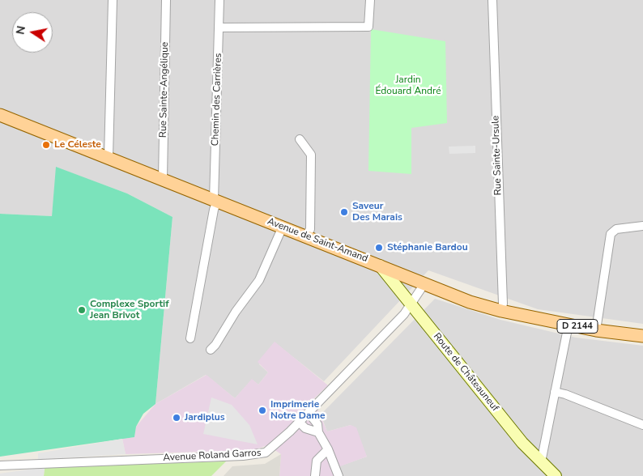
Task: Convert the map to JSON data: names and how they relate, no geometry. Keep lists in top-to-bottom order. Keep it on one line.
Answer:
{"streets":{"main road":["Avenue de Saint-Amand","D 2144","Route de Châteauneuf"],"street":["Rue Sainte-Angélique","Chemin des Carrières","Rue Sainte-Ursule","Avenue Roland Garros"]},"crossings":[["Rue Sainte-Angélique","Avenue de Saint-Amand"],["Chemin des Carrières","Avenue de Saint-Amand"],["Rue Sainte-Ursule","Avenue de Saint-Amand"],["Avenue de Saint-Amand","Route de Châteauneuf"],["Avenue de Saint-Amand","Avenue Roland Garros"],["Route de Châteauneuf","Avenue Roland Garros"]],"parks":["Jardin Édouard André"],"places":["Le Céleste","Saveur Des Marais","Stéphanie Bardou","Complexe Sportif Jean Brivot","Imprimerie Notre Dame","Jardiplus"],"north":"left"}
